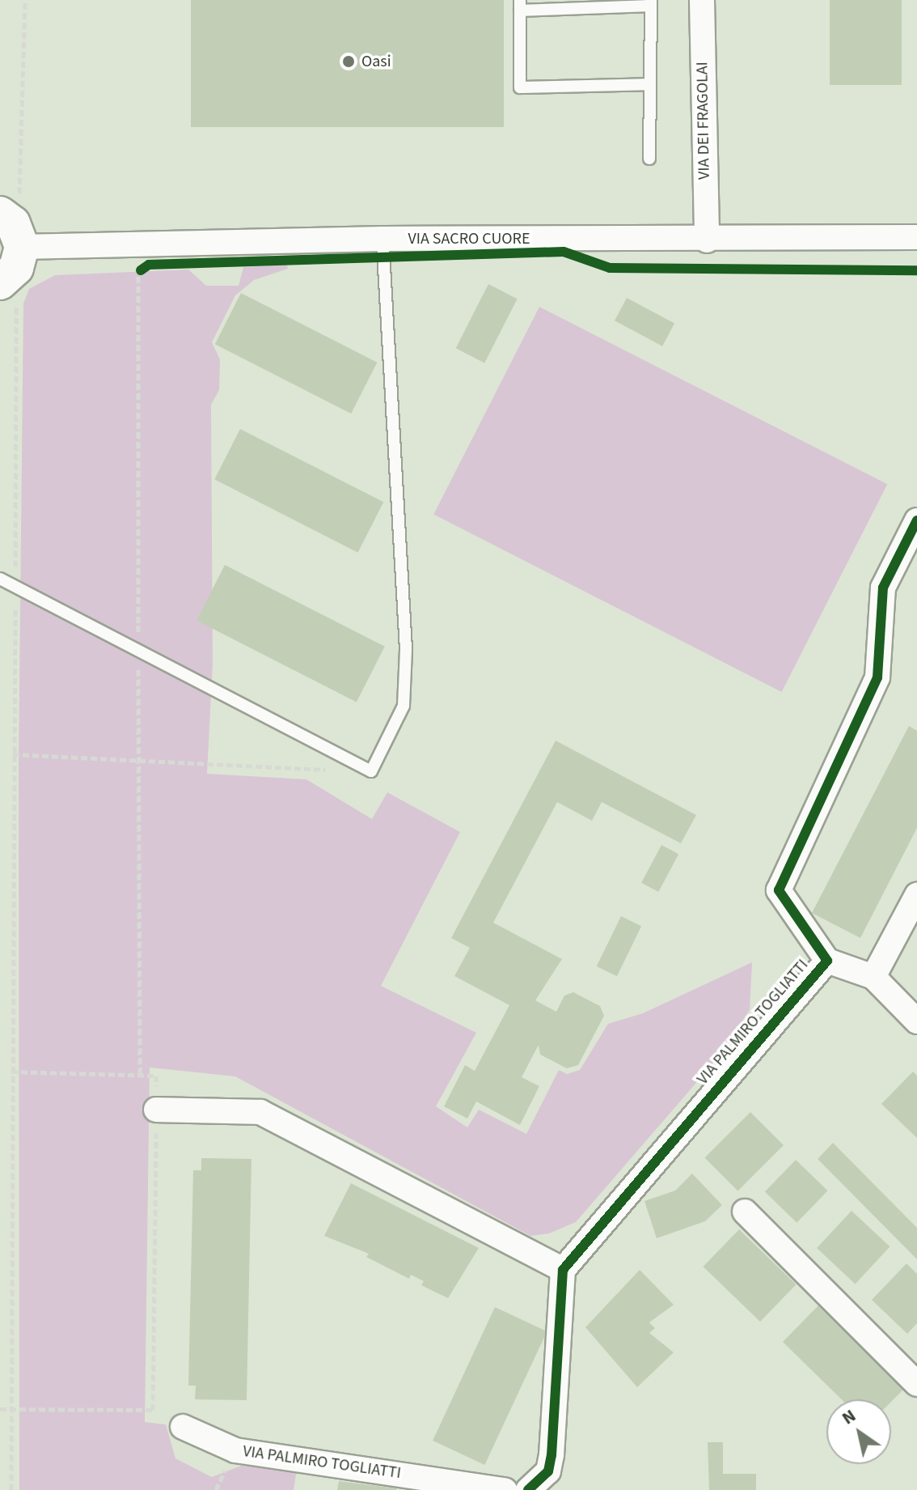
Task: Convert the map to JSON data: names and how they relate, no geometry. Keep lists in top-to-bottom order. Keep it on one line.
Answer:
{"streets":{"street":["VIA DEI FRAGOLAI","VIA SACRO CUORE","VIA PALMIRO TOGLIATTI"]},"crossings":[["VIA DEI FRAGOLAI","VIA SACRO CUORE"]],"places":["Oasi"],"north":"top left"}
